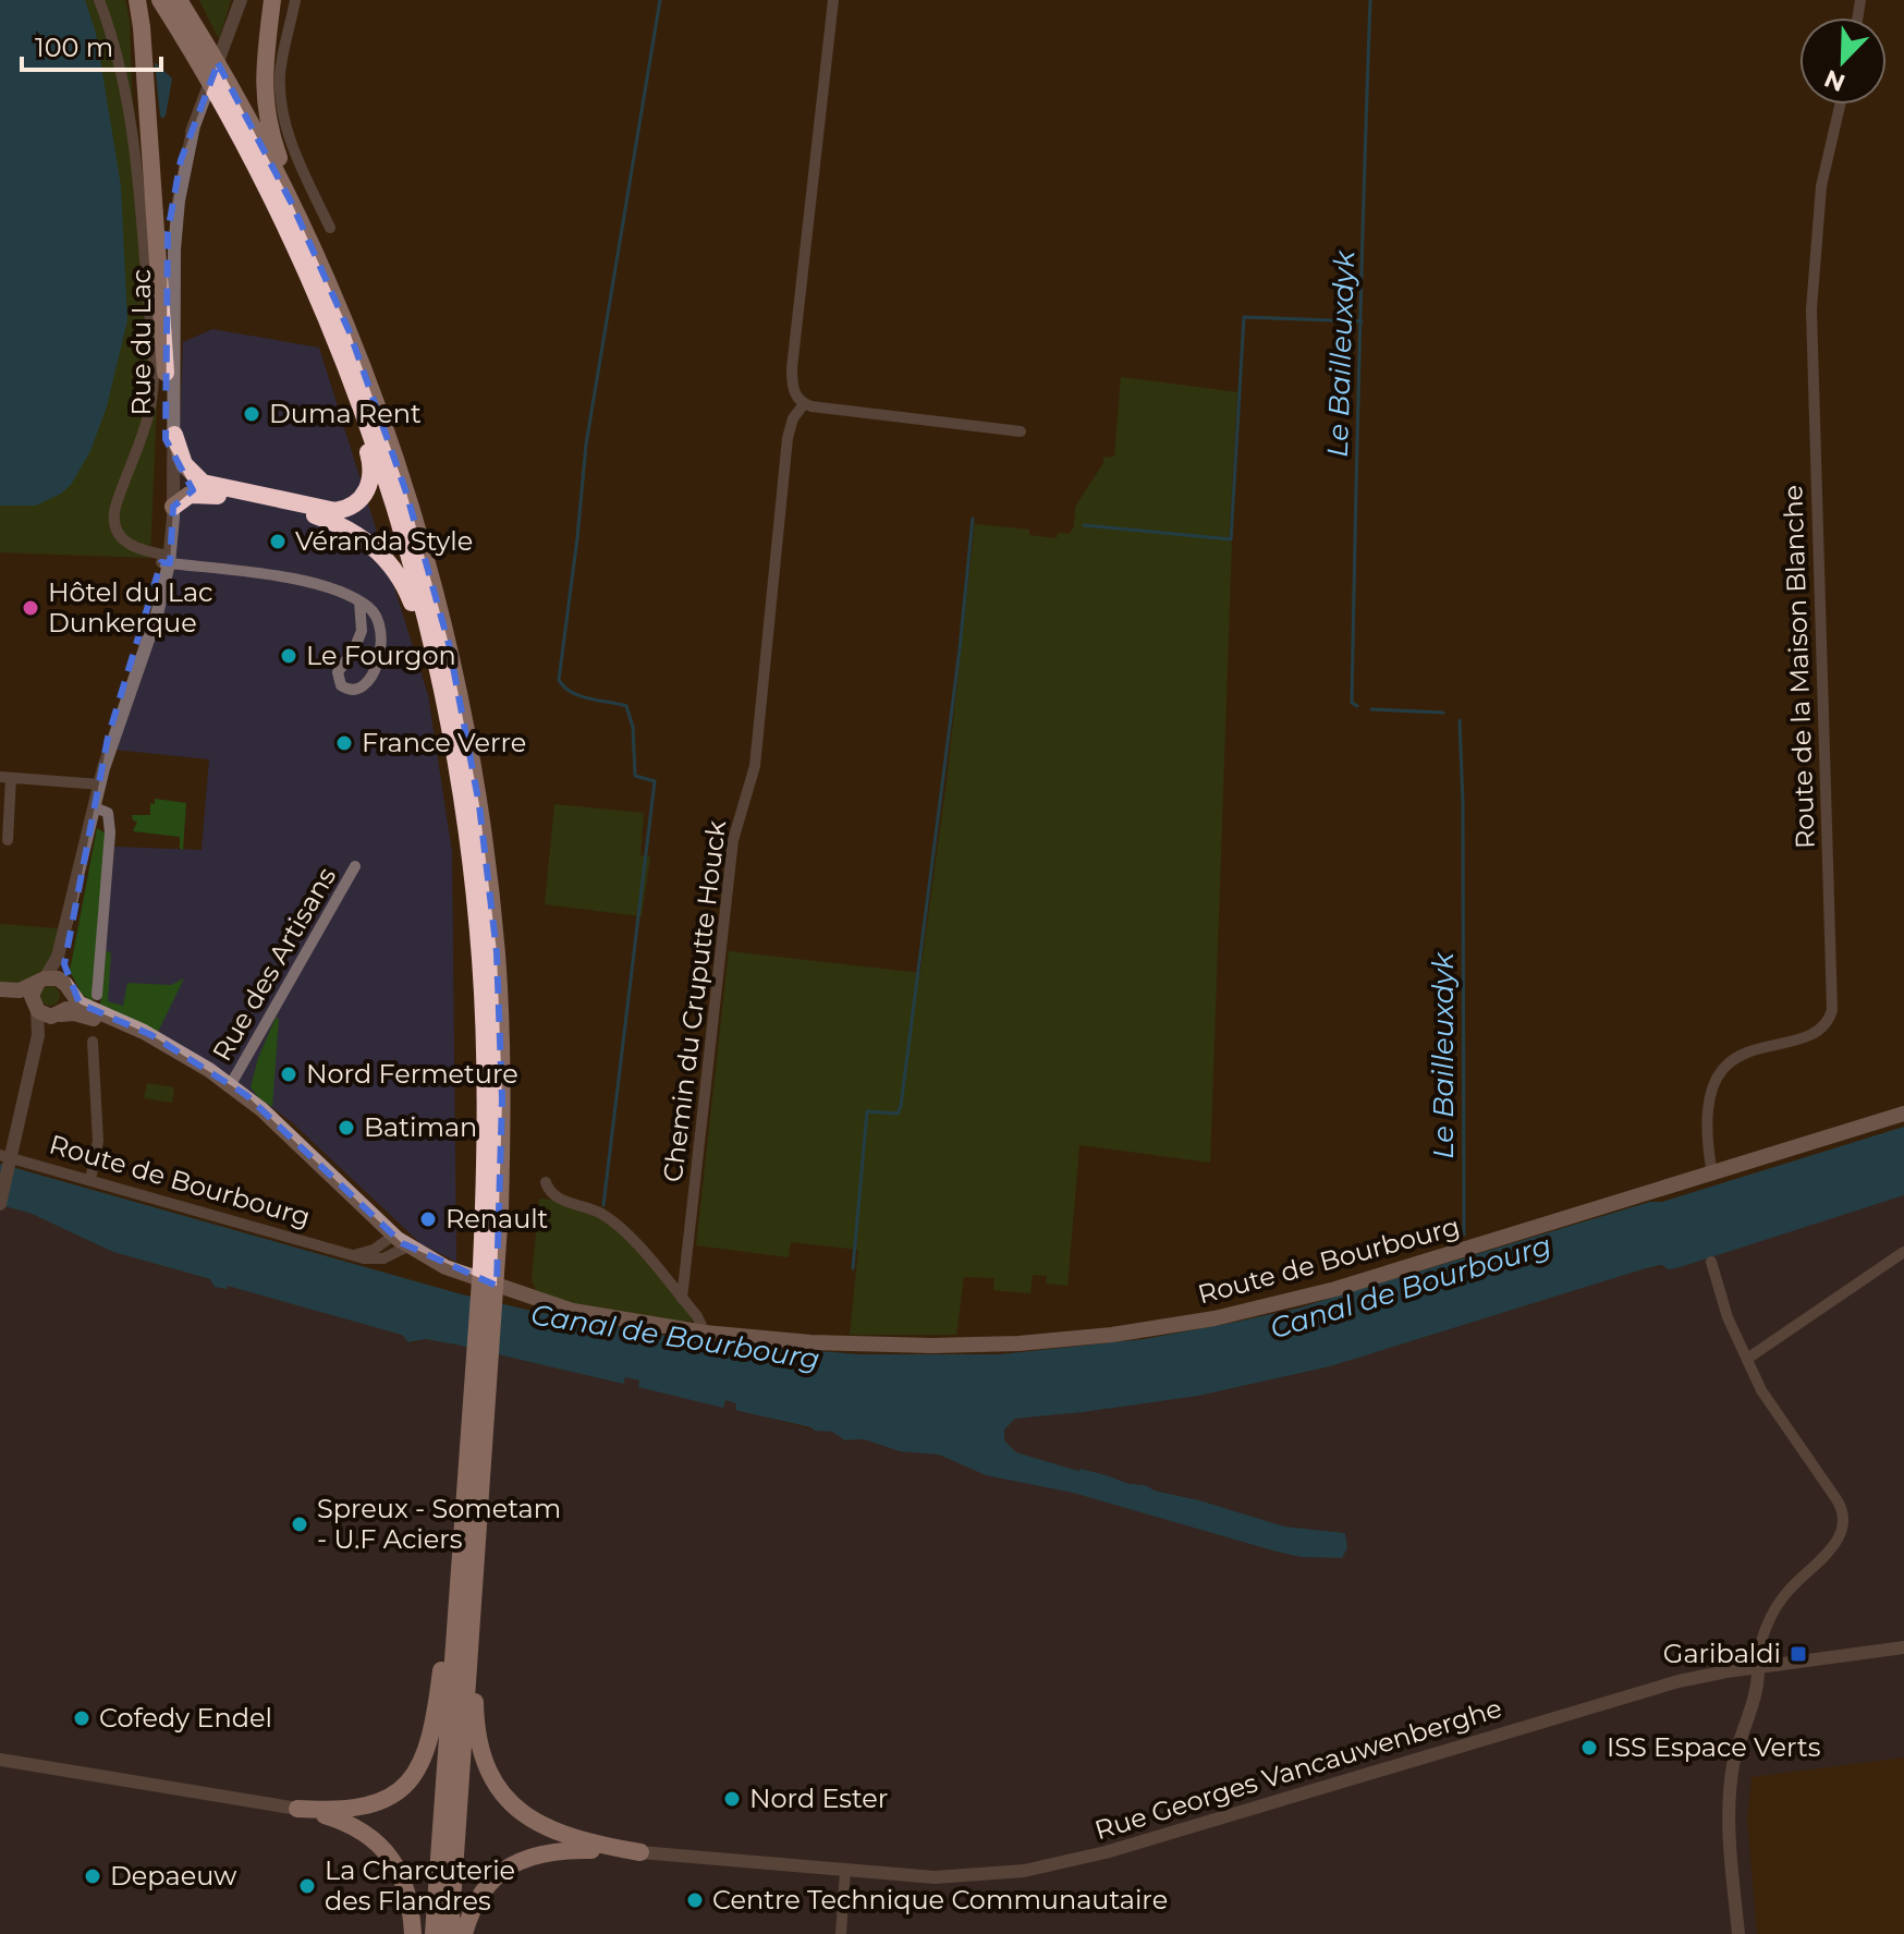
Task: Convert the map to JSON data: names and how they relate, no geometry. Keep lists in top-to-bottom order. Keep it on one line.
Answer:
{"streets":{"main road":["Route de Bourbourg"],"street":["Rue du Lac","Route de la Maison Blanche","Rue des Artisans","Chemin du Cruputte Houck","Rue Georges Vancauwenberghe"]},"crossings":[["Route de la Maison Blanche","Route de Bourbourg"],["Rue des Artisans","Route de Bourbourg"]],"water":["Le Bailleuxdyk","Canal de Bourbourg"],"places":{"other":["Duma Rent","Véranda Style","Hôtel du Lac Dunkerque","Le Fourgon","France Verre","Nord Fermeture","Batiman","Renault","Spreux - Sometam - U.F Aciers","Cofedy Endel","ISS Espace Verts","Nord Ester","Depaeuw","La Charcuterie des Flandres","Centre Technique Communautaire"],"transit":["Garibaldi"]},"scale_bar":"100 m","north":"bottom left"}
